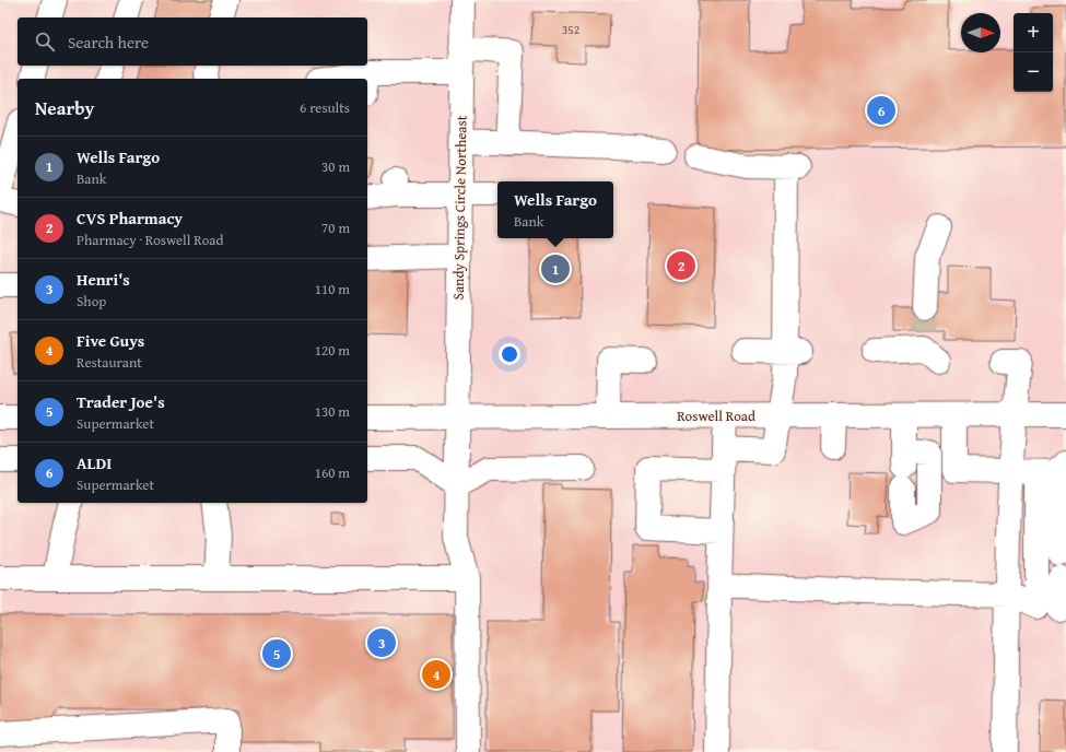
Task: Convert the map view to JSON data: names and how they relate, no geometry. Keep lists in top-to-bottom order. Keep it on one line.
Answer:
{"streets":{"main road":["Sandy Springs Circle Northeast","Roswell Road"]},"crossings":[["Sandy Springs Circle Northeast","Roswell Road"]],"house_numbers":["352"],"north":"right","page":{"map_buttons":["+","−"],"search":"Search here","heading":["Nearby","6 results"],"pins":["6","2","1","3","5","4"],"list":[{"mark":"1","name":"Wells Fargo","note":"Bank","value":"30 m"},{"mark":"2","name":"CVS Pharmacy","note":"Pharmacy · Roswell Road","value":"70 m"},{"mark":"3","name":"Henri's","note":"Shop","value":"110 m"},{"mark":"4","name":"Five Guys","note":"Restaurant","value":"120 m"},{"mark":"5","name":"Trader Joe's","note":"Supermarket","value":"130 m"},{"mark":"6","name":"ALDI","note":"Supermarket","value":"160 m"}],"popup":["Wells Fargo","Bank"]}}
